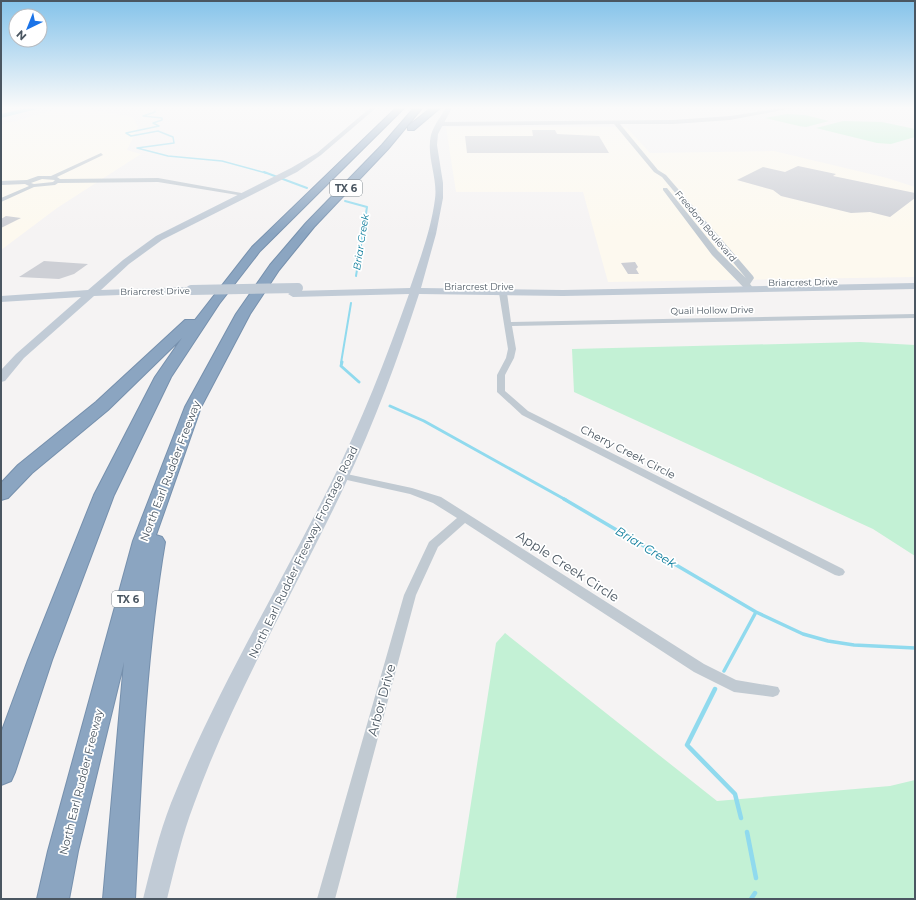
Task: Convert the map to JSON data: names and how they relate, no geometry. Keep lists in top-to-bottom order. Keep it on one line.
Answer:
{"streets":{"highway":["TX 6","North Earl Rudder Freeway"],"main road":["Briarcrest Drive","North Earl Rudder Freeway Frontage Road"],"street":["Freedom Boulevard","Quail Hollow Drive","Cherry Creek Circle","Apple Creek Circle","Arbor Drive"]},"crossings":[["Freedom Boulevard","Briarcrest Drive"],["Briarcrest Drive","Cherry Creek Circle"],["Briarcrest Drive","North Earl Rudder Freeway Frontage Road"],["Quail Hollow Drive","Cherry Creek Circle"],["North Earl Rudder Freeway Frontage Road","Apple Creek Circle"],["Apple Creek Circle","Arbor Drive"]],"water":["Briar Creek"],"north":"bottom left"}
